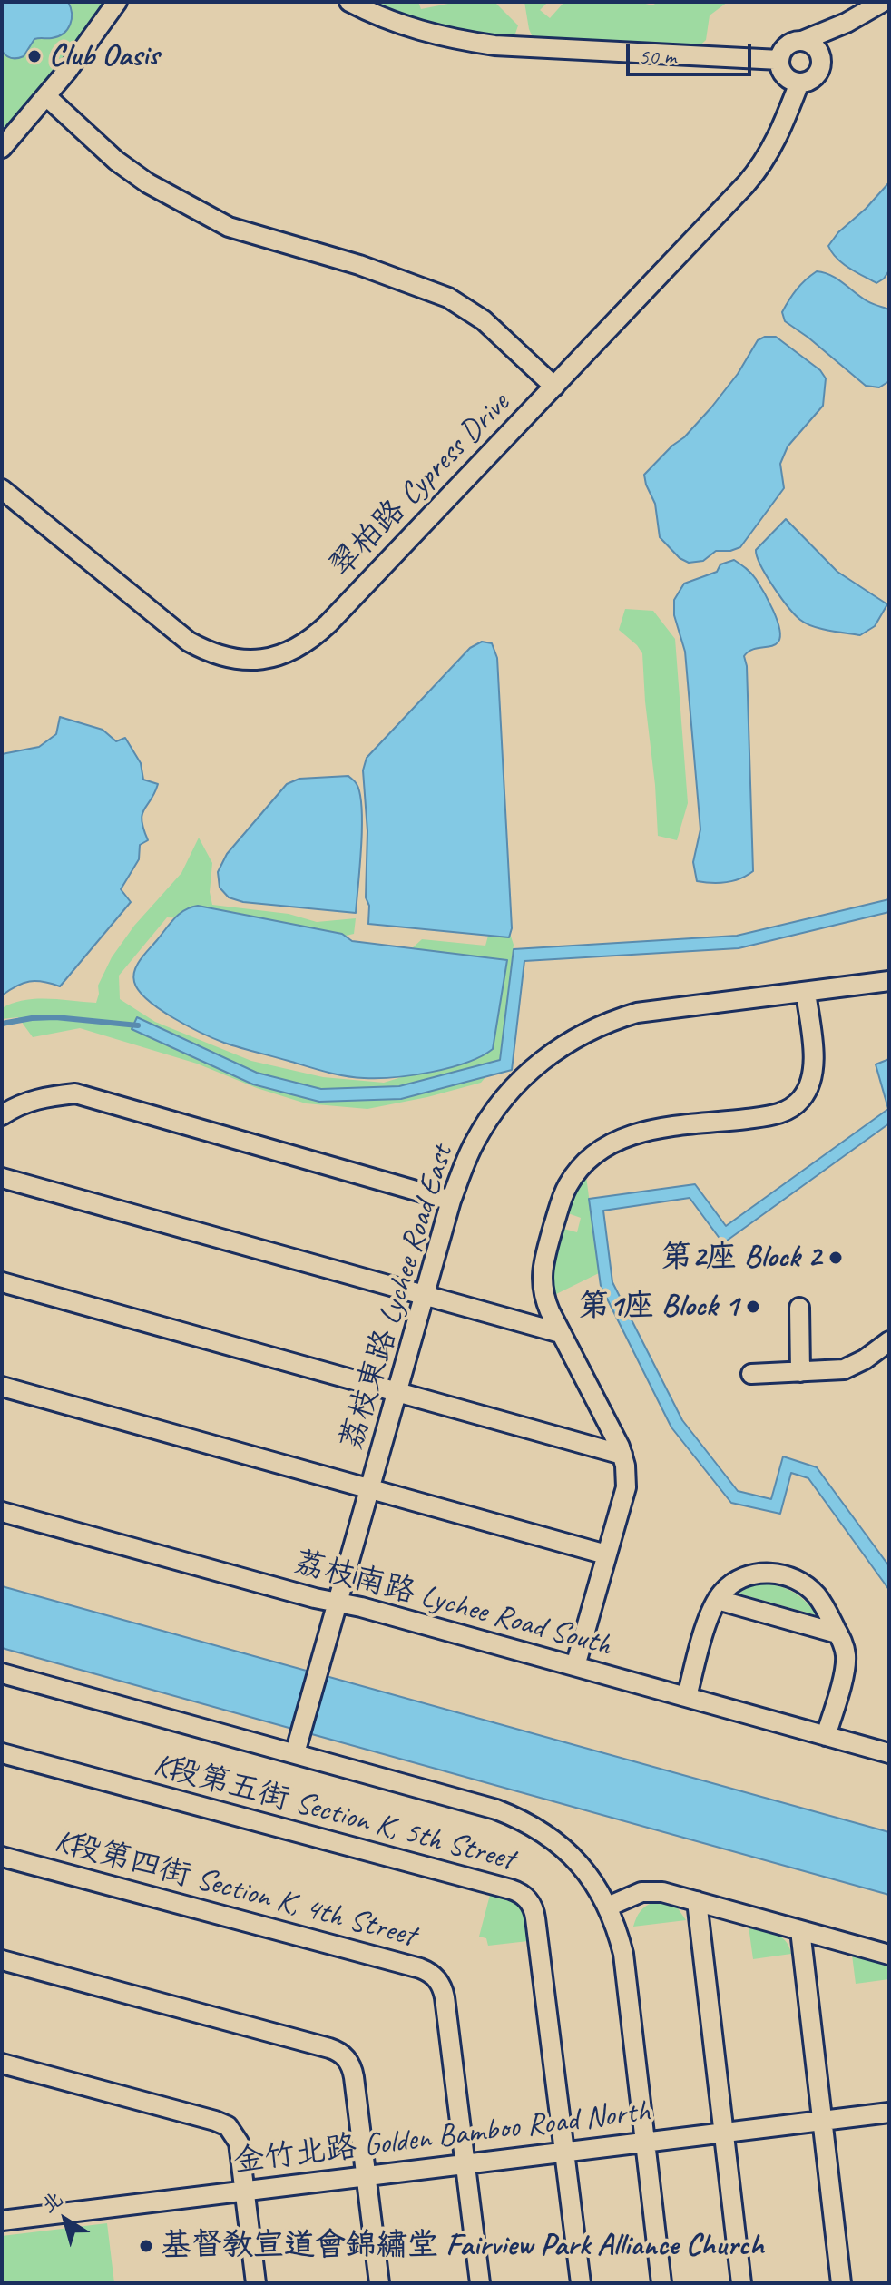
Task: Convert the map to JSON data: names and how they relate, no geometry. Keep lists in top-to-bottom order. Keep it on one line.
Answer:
{"streets":{"street":["翠柏路 Cypress Drive","荔枝東路 Lychee Road East","荔枝南路 Lychee Road South","K段第五街 Section K, 5th Street","K段第四街 Section K, 4th Street","金竹北路 Golden Bamboo Road North"]},"crossings":[["荔枝東路 Lychee Road East","荔枝南路 Lychee Road South"],["K段第五街 Section K, 5th Street","金竹北路 Golden Bamboo Road North"],["K段第四街 Section K, 4th Street","金竹北路 Golden Bamboo Road North"]],"places":["Club Oasis","第2座 Block 2","第1座 Block 1","基督教宣道會錦繡堂 Fairview Park Alliance Church"],"scale_bar":"50 m","north":"top left"}
